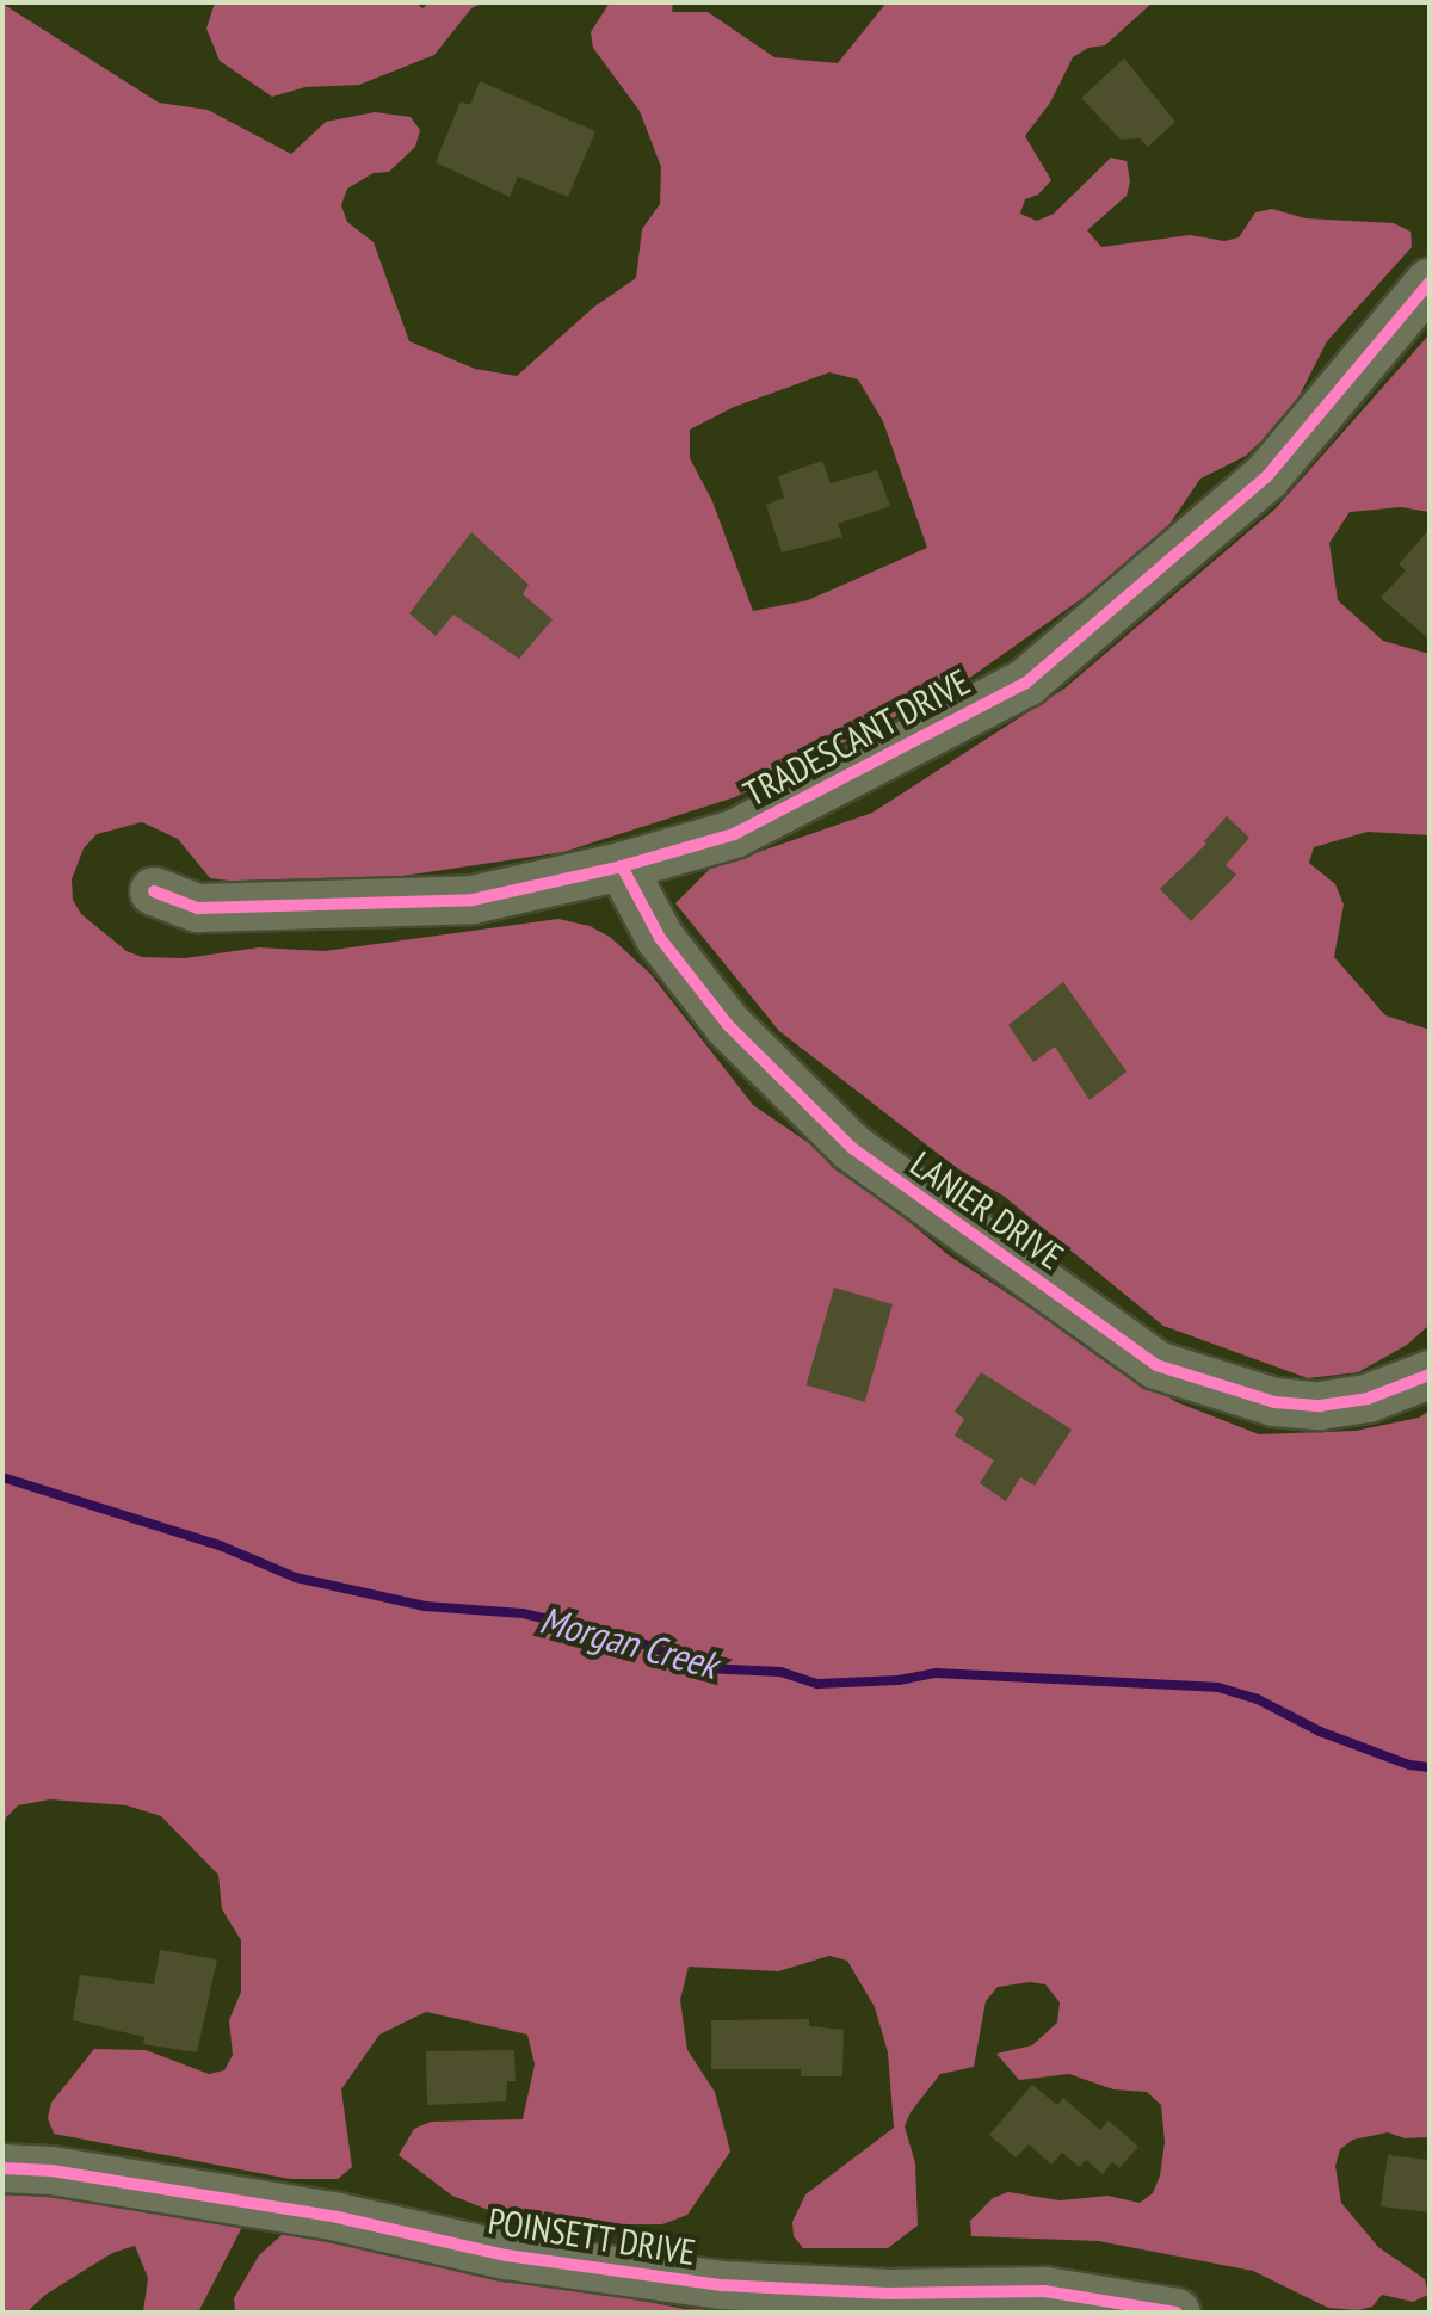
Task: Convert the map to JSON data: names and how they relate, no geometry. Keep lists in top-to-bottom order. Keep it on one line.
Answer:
{"streets":{"street":["TRADESCANT DRIVE","LANIER DRIVE","POINSETT DRIVE"]},"crossings":[["TRADESCANT DRIVE","LANIER DRIVE"]],"water":["Morgan Creek"]}
